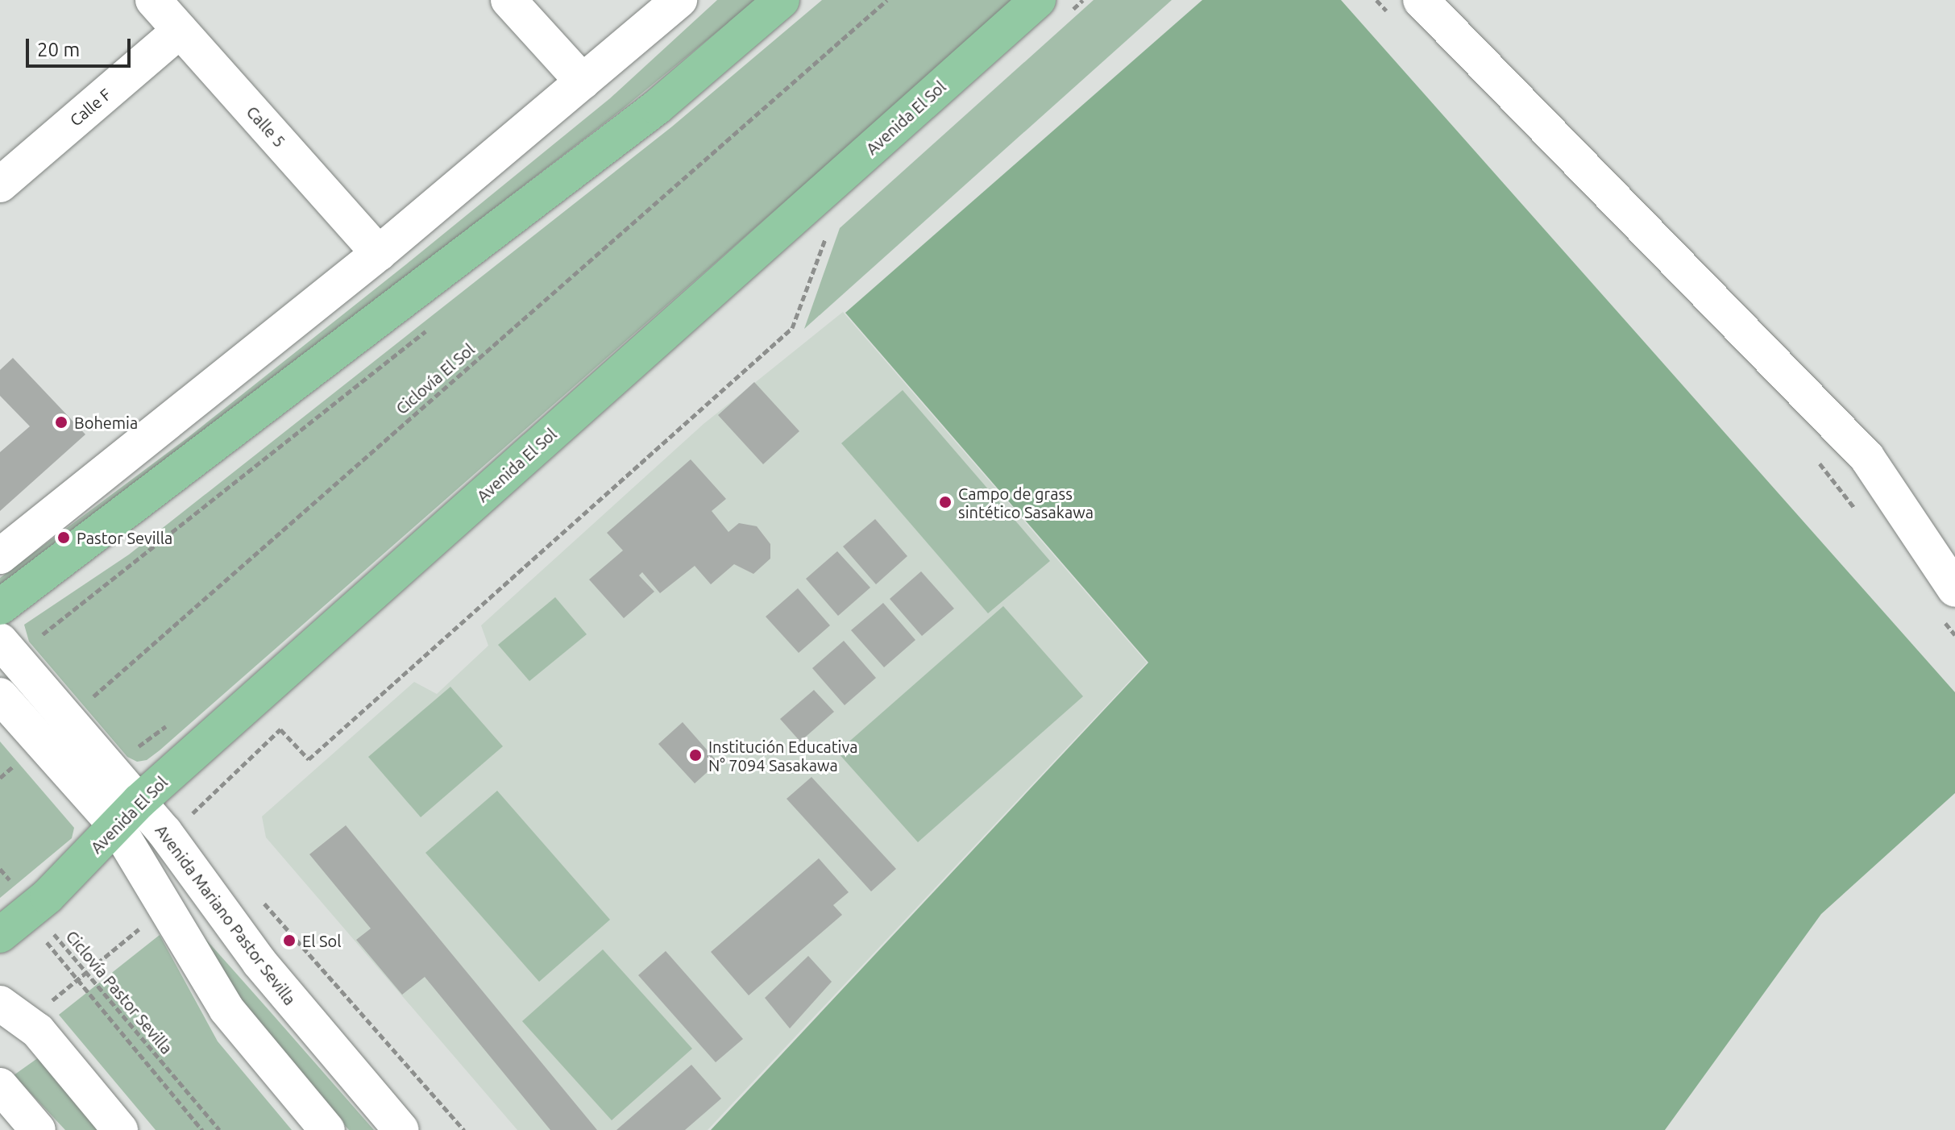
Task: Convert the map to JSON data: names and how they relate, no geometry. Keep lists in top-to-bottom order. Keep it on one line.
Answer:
{"streets":{"main road":["Avenida El Sol"],"street":["Calle F","Calle 5","Avenida Mariano Pastor Sevilla"],"path":["Ciclovía El Sol","Ciclovía Pastor Sevilla"]},"crossings":[["Calle F","Calle 5"],["Avenida El Sol","Avenida Mariano Pastor Sevilla"],["Avenida El Sol","Ciclovía Pastor Sevilla"],["Ciclovía El Sol","Avenida Mariano Pastor Sevilla"]],"places":["Bohemia","Campo de grass sintético Sasakawa","Pastor Sevilla","Institución Educativa N° 7094 Sasakawa","El Sol"],"scale_bar":"20 m"}
